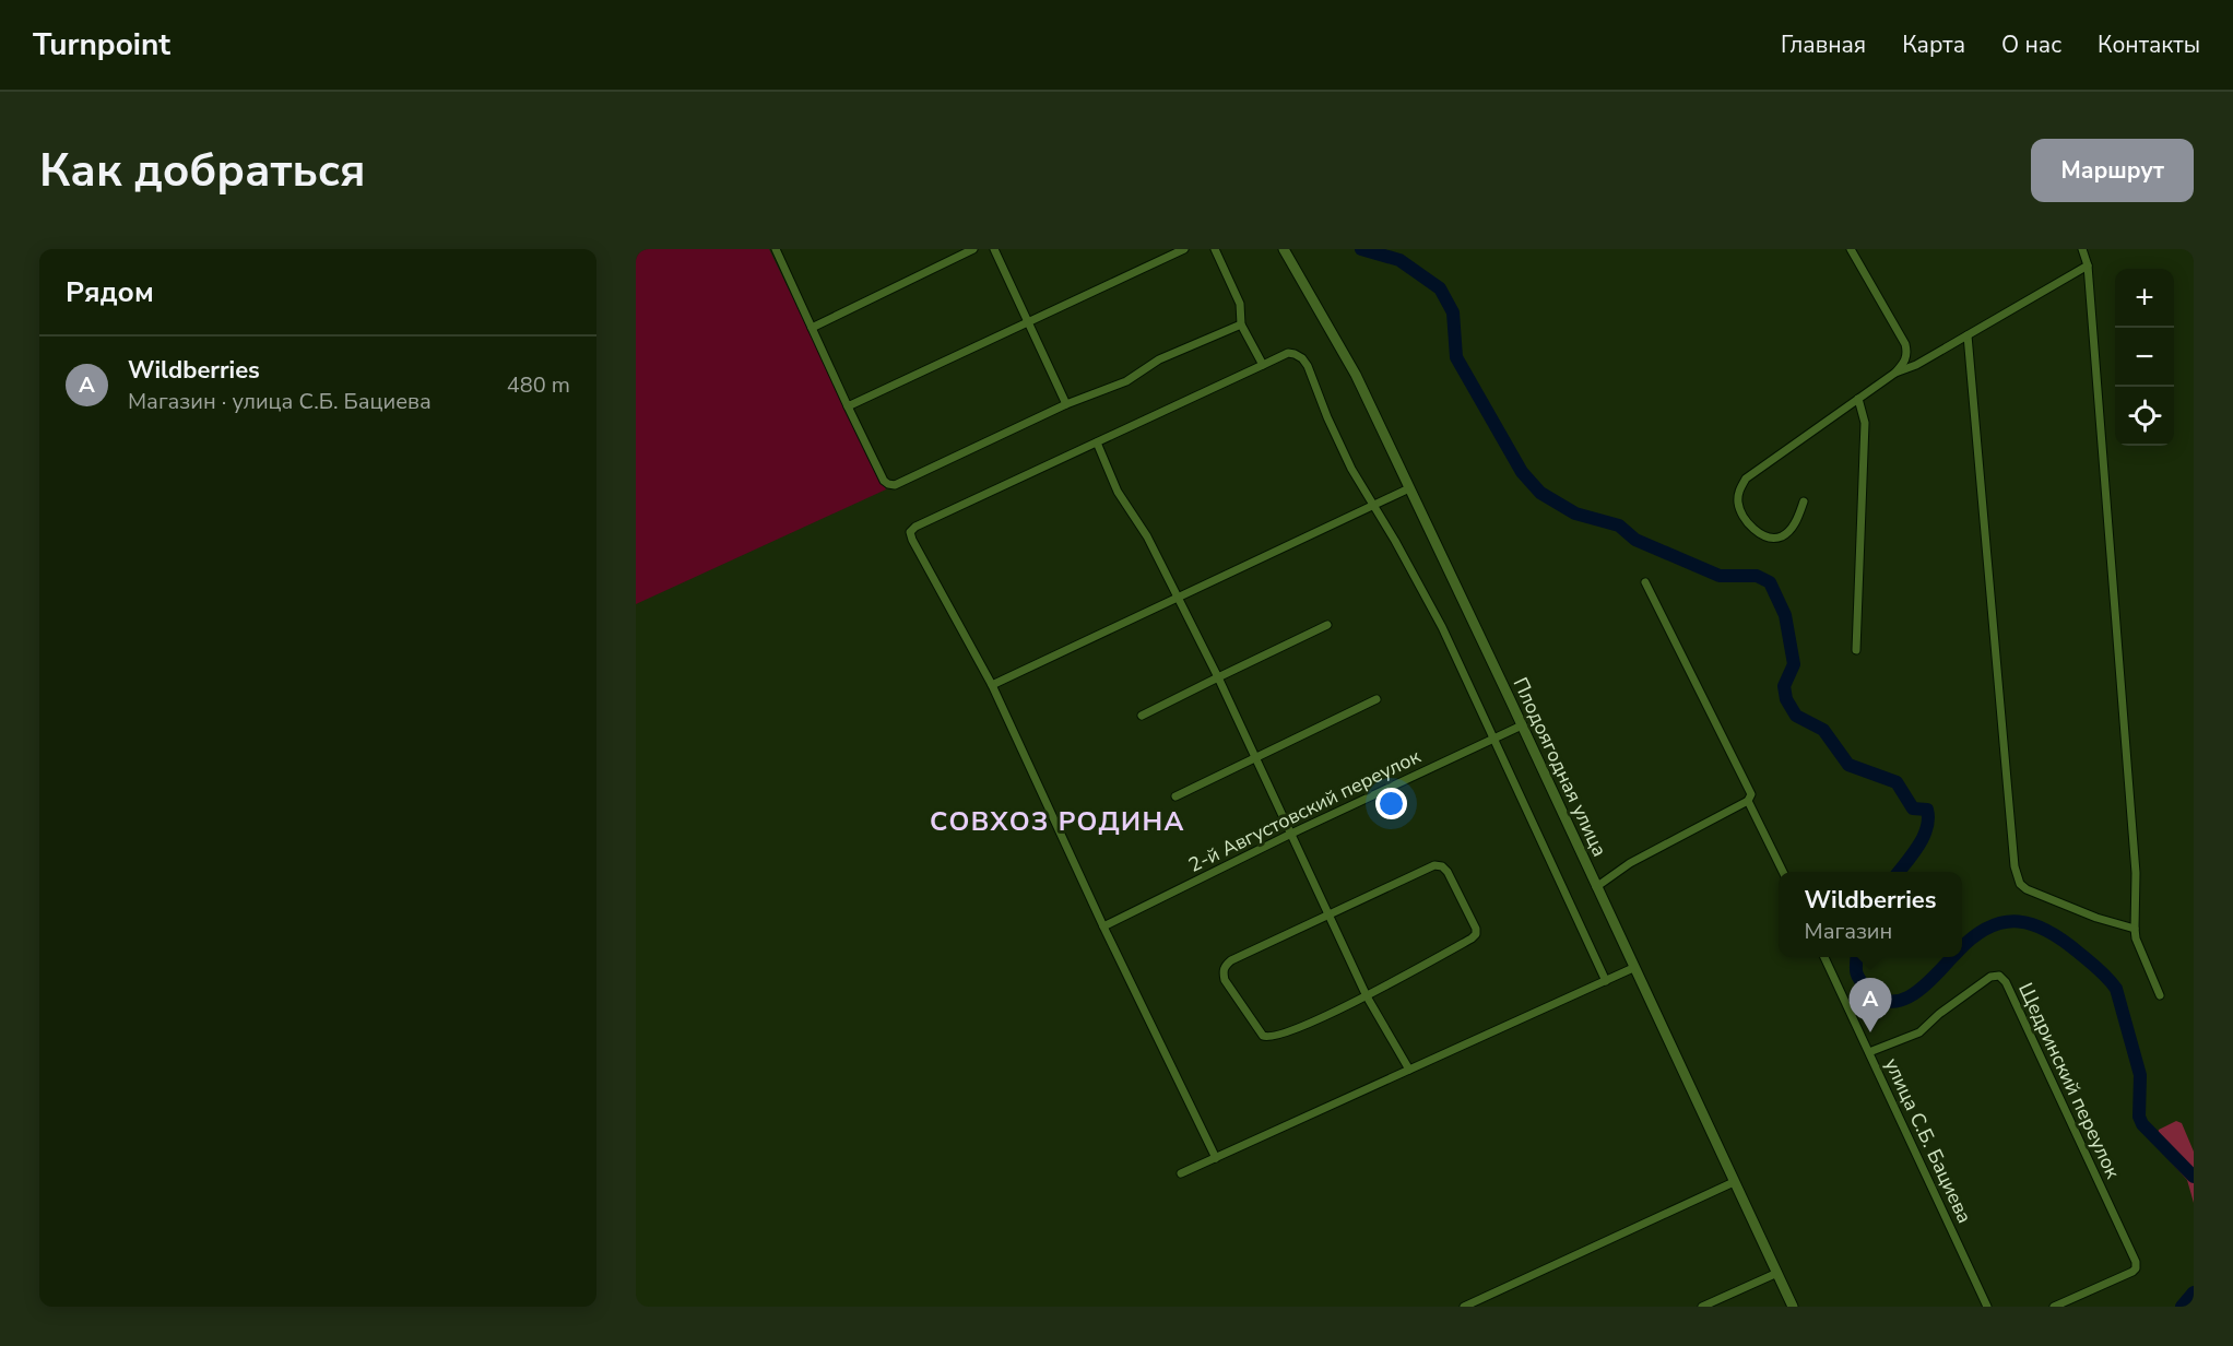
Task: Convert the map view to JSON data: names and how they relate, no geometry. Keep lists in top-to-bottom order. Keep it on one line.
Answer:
{"streets":{"street":["Плодоягодная улица","2-й Августовский переулок","Щедринский переулок","улица С.Б. Бациева"]},"crossings":[["Плодоягодная улица","2-й Августовский переулок"],["Щедринский переулок","улица С.Б. Бациева"]],"districts":["СОВХОЗ РОДИНА"],"page":{"header":"Turnpoint","nav":["Главная","Карта","О нас","Контакты"],"buttons":"Маршрут","title":"Как добраться","heading":"Рядом","map_buttons":["+","−"],"list":[{"mark":"A","name":"Wildberries","note":"Магазин · улица С.Б. Бациева","value":"480 m"}],"popup":["Wildberries","Магазин"],"pins":"A"}}
